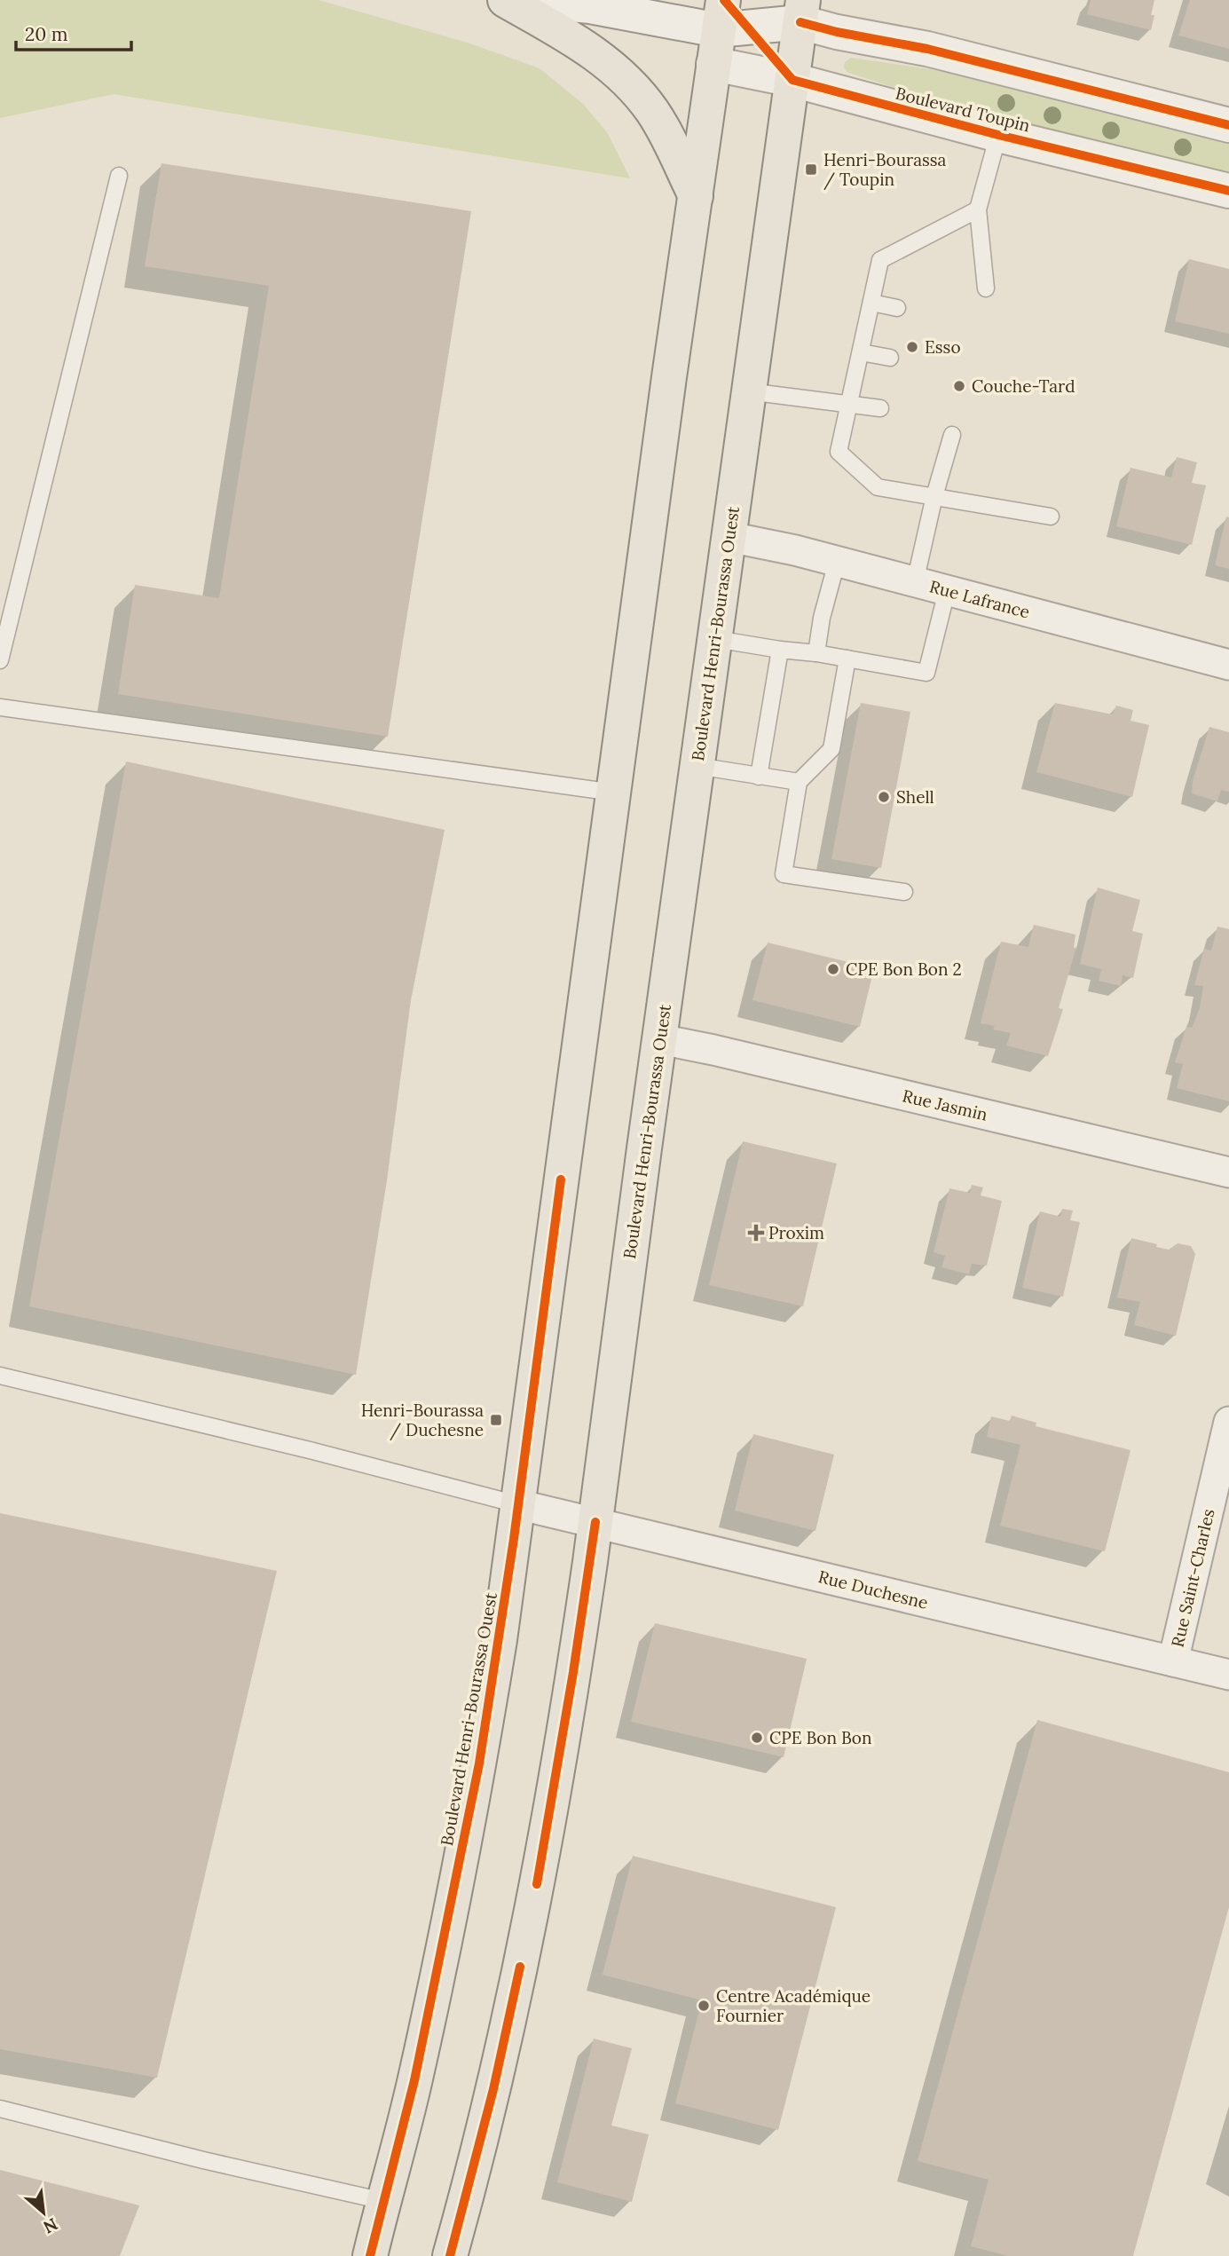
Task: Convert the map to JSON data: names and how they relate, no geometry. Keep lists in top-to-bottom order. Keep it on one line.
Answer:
{"streets":{"main road":["Boulevard Henri-Bourassa Ouest"],"street":["Boulevard Toupin","Rue Lafrance","Rue Jasmin","Rue Saint-Charles","Rue Duchesne"]},"crossings":[["Boulevard Toupin","Boulevard Henri-Bourassa Ouest"],["Rue Lafrance","Boulevard Henri-Bourassa Ouest"],["Boulevard Henri-Bourassa Ouest","Rue Jasmin"],["Boulevard Henri-Bourassa Ouest","Rue Duchesne"],["Rue Saint-Charles","Rue Duchesne"]],"places":{"transit":["Henri-Bourassa / Toupin","Henri-Bourassa / Duchesne"],"other":["Esso","Couche-Tard","Shell","CPE Bon Bon 2","CPE Bon Bon","Centre Académique Fournier"],"health":["Proxim"]},"scale_bar":"20 m","north":"bottom right"}
